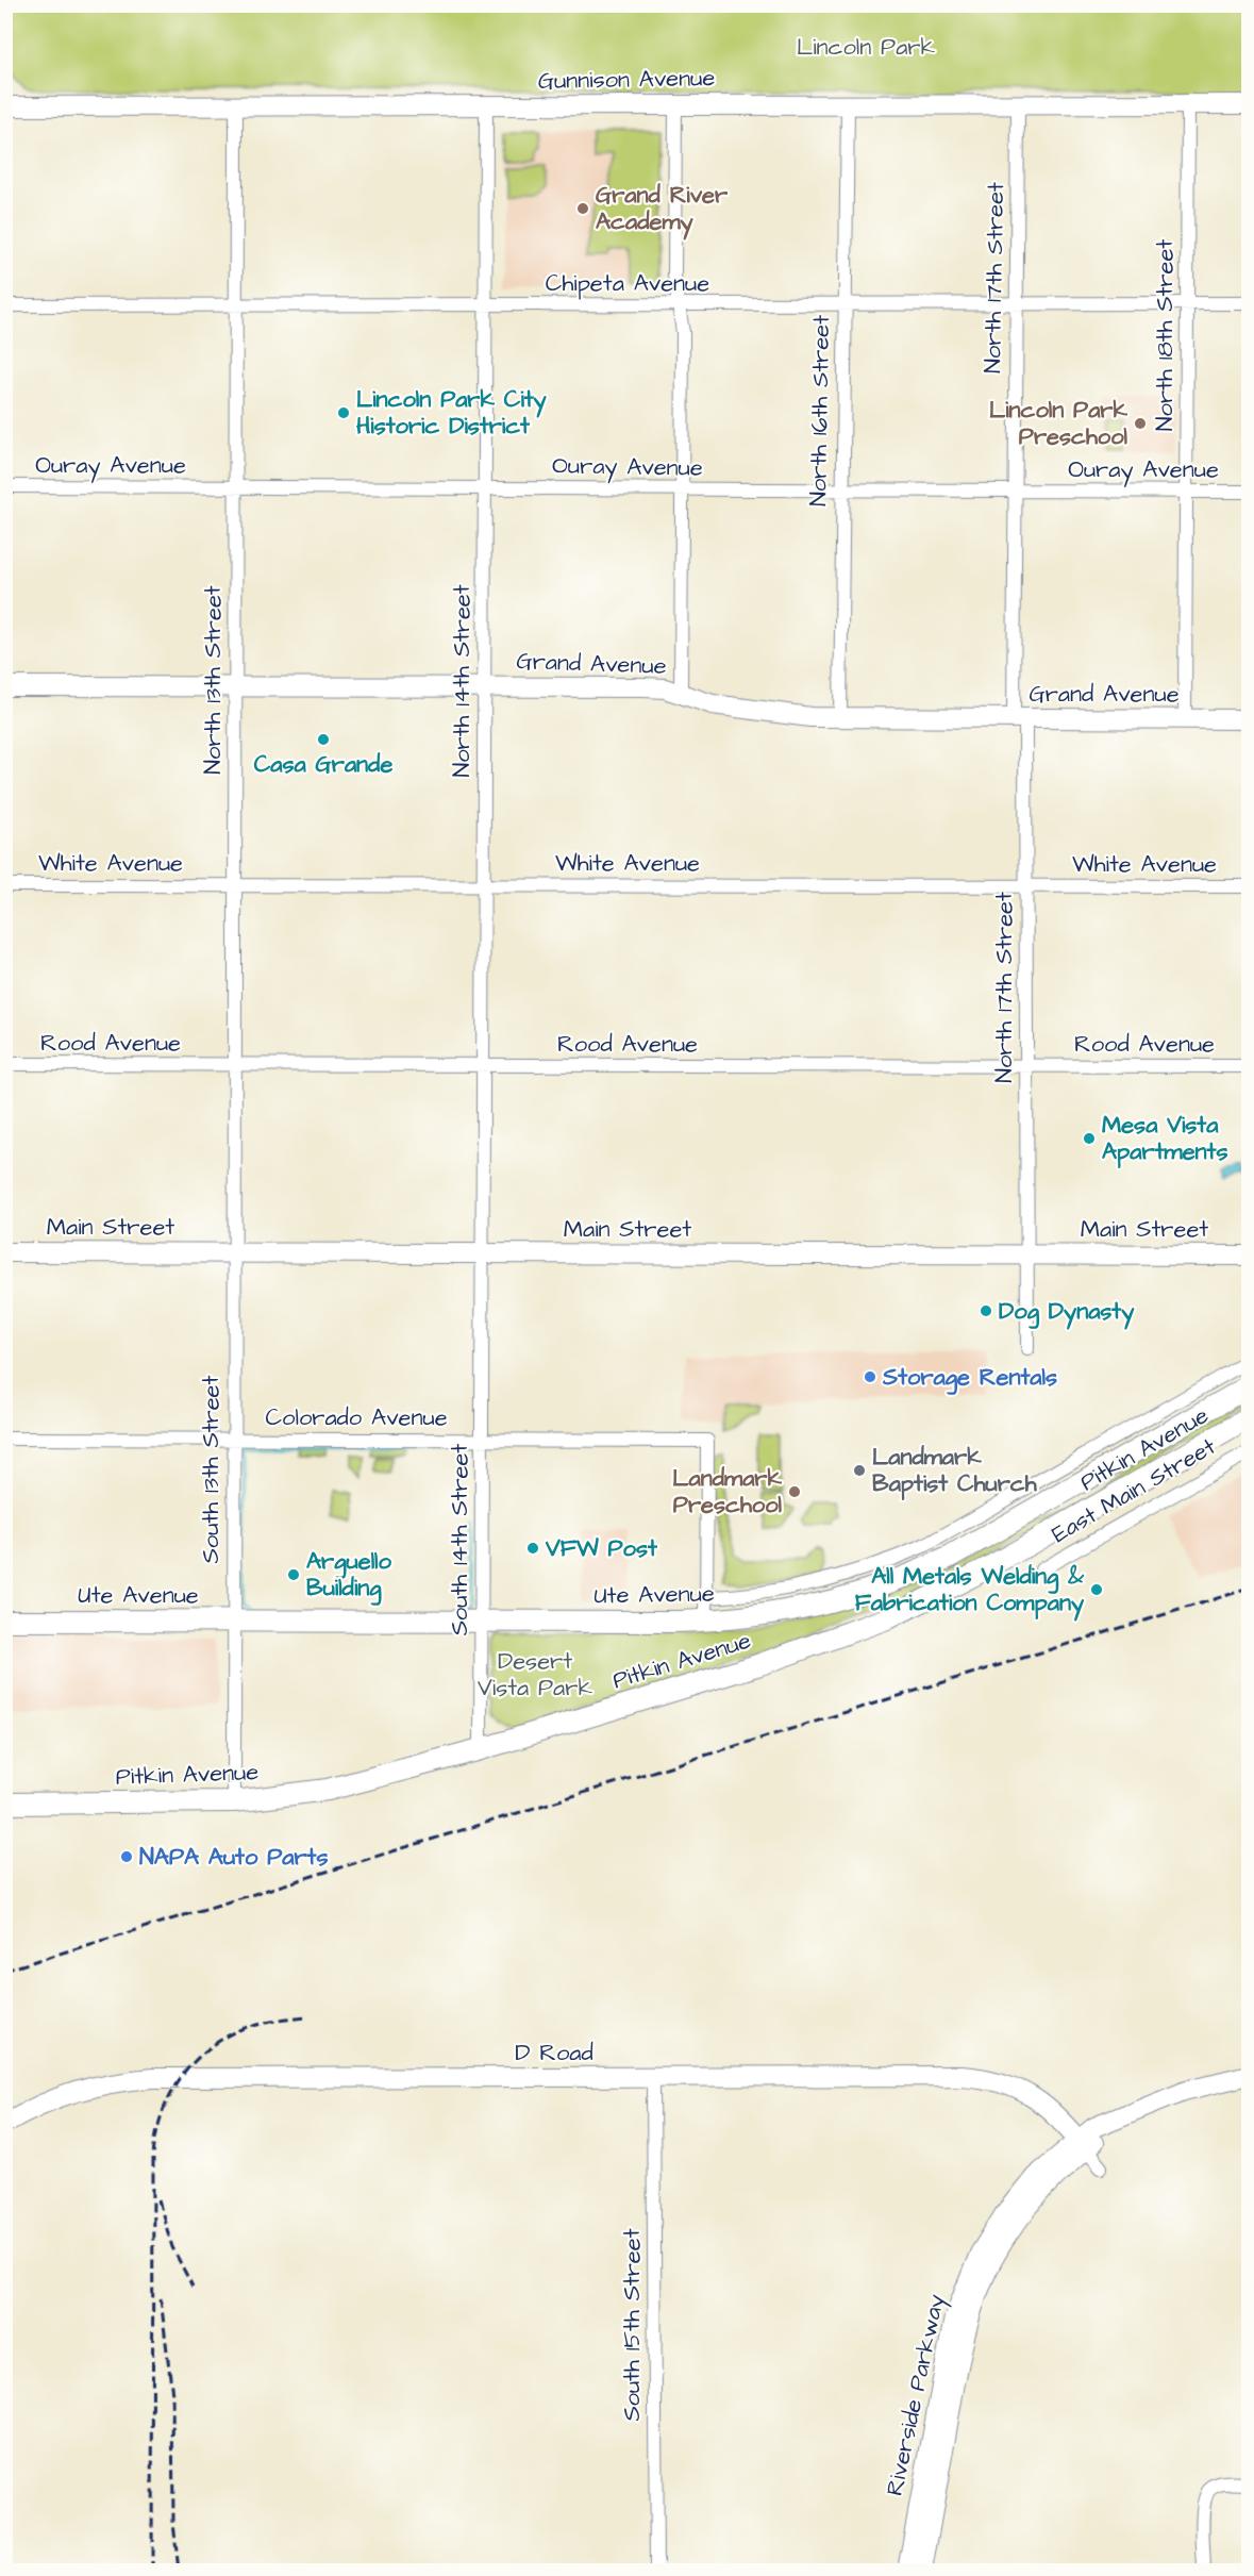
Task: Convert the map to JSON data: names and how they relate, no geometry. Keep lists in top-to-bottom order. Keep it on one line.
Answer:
{"streets":{"main road":["Pitkin Avenue","Ute Avenue"],"street":["Gunnison Avenue","North 17th Street","Chipeta Avenue","North 18th Street","North 16th Street","Ouray Avenue","Grand Avenue","North 13th Street","North 14th Street","White Avenue","Rood Avenue","Main Street","Colorado Avenue","South 13th Street","East Main Street","South 14th Street","D Road","South 15th Street","Riverside Parkway"]},"crossings":[["Gunnison Avenue","North 17th Street"],["Gunnison Avenue","North 18th Street"],["Gunnison Avenue","North 16th Street"],["Gunnison Avenue","North 13th Street"],["Gunnison Avenue","North 14th Street"],["North 17th Street","Chipeta Avenue"],["North 17th Street","Ouray Avenue"],["North 17th Street","Grand Avenue"],["North 17th Street","White Avenue"],["North 17th Street","Rood Avenue"],["North 17th Street","Main Street"],["Chipeta Avenue","North 18th Street"],["Chipeta Avenue","North 16th Street"],["Chipeta Avenue","North 13th Street"],["Chipeta Avenue","North 14th Street"],["North 18th Street","Ouray Avenue"],["North 18th Street","Grand Avenue"],["North 16th Street","Ouray Avenue"],["North 16th Street","Grand Avenue"],["Ouray Avenue","North 13th Street"],["Ouray Avenue","North 14th Street"],["Grand Avenue","North 13th Street"],["Grand Avenue","North 14th Street"],["North 13th Street","White Avenue"],["North 13th Street","Rood Avenue"],["North 13th Street","Main Street"],["North 13th Street","South 13th Street"],["North 14th Street","White Avenue"],["North 14th Street","Rood Avenue"],["North 14th Street","Main Street"],["North 14th Street","South 14th Street"],["Main Street","South 13th Street"],["Main Street","South 14th Street"],["Colorado Avenue","South 13th Street"],["Colorado Avenue","South 14th Street"],["Pitkin Avenue","South 13th Street"],["Pitkin Avenue","South 14th Street"],["South 13th Street","Ute Avenue"],["South 14th Street","Ute Avenue"],["D Road","South 15th Street"],["D Road","Riverside Parkway"]],"parks":["Lincoln Park","Desert Vista Park"],"places":["Grand River Academy","Lincoln Park City Historic District","Lincoln Park Preschool","Casa Grande","Mesa Vista Apartments","Dog Dynasty","Storage Rentals","Landmark Baptist Church","Landmark Preschool","VFW Post","Arguello Building","All Metals Welding & Fabrication Company","NAPA Auto Parts"]}
